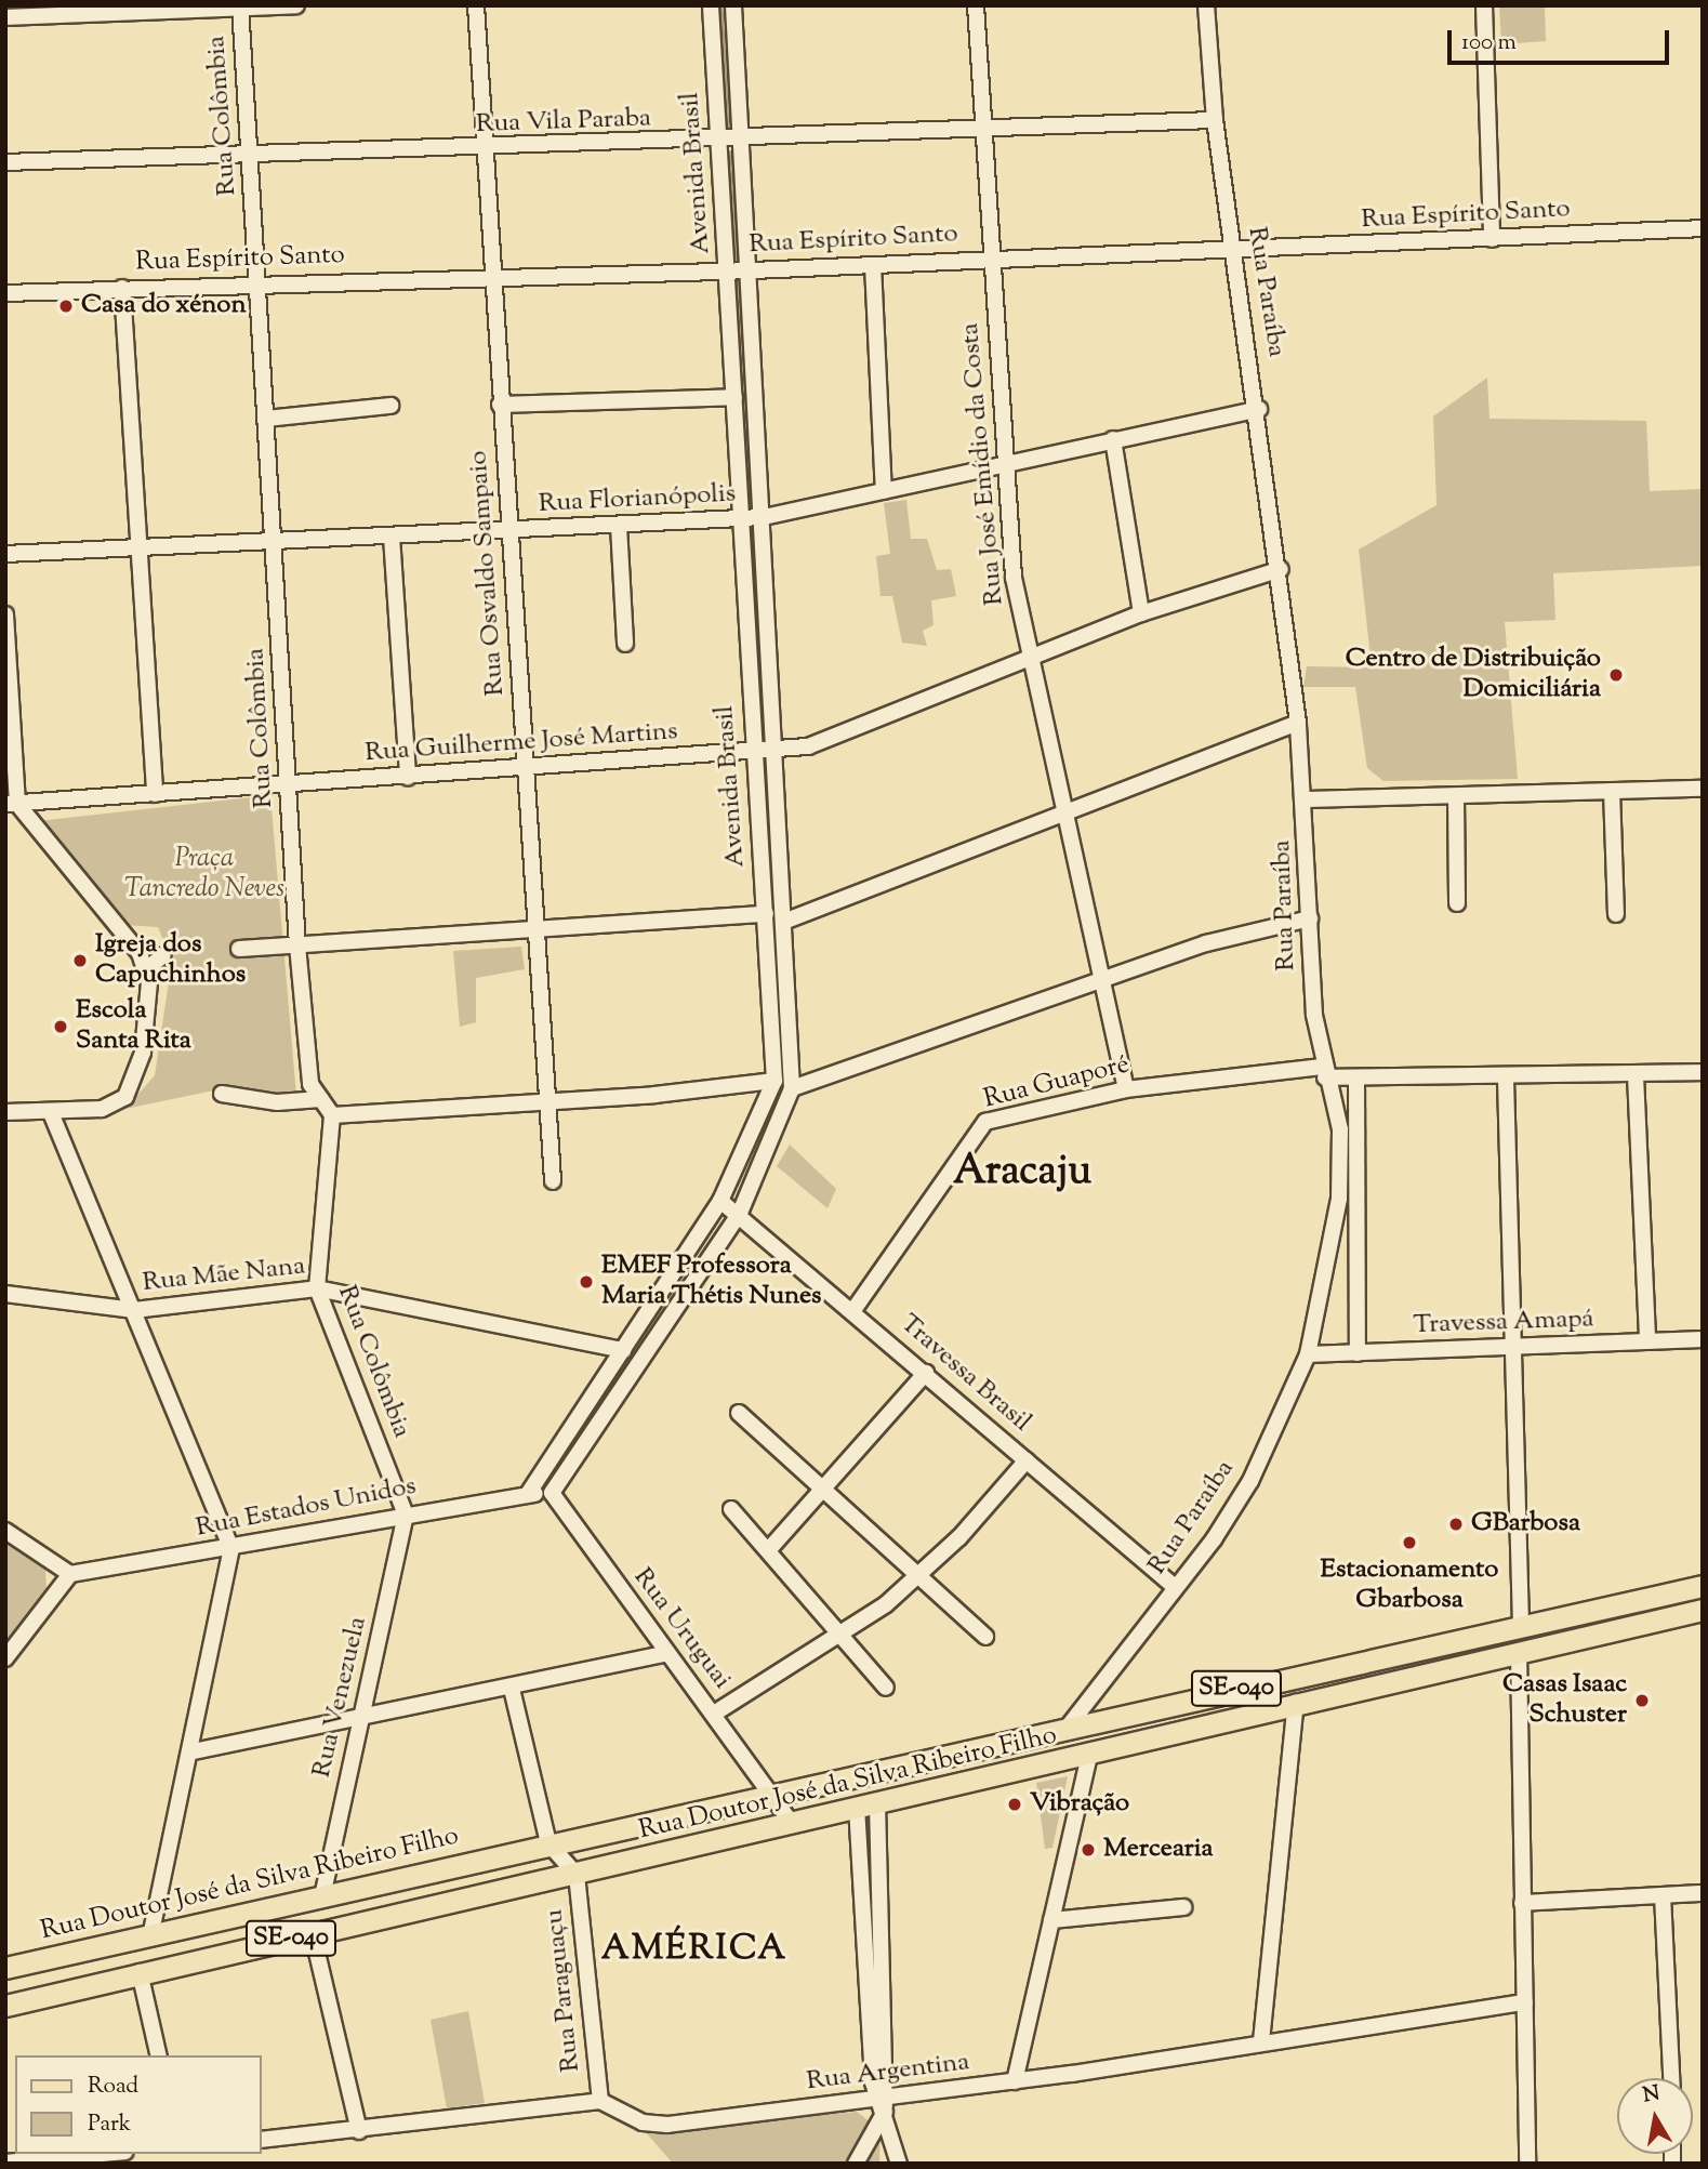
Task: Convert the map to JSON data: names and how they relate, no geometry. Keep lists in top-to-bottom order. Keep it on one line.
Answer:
{"streets":{"main road":["SE-040","Rua Doutor José da Silva Ribeiro Filho"],"street":["Rua Colômbia","Rua Vila Paraba","Avenida Brasil","Rua Espírito Santo","Rua Paraíba","Rua José Emídio da Costa","Rua Florianópolis","Rua Osvaldo Sampaio","Rua Guilherme José Martins","Rua Guaporé","Rua Mãe Nana","Travessa Amapá","Travessa Brasil","Rua Estados Unidos","Rua Uruguai","Rua Venezuela","Rua Paraguaçu","Rua Argentina"]},"crossings":[["Rua Colômbia","Rua Vila Paraba"],["Rua Colômbia","Rua Espírito Santo"],["Rua Colômbia","Rua Florianópolis"],["Rua Colômbia","Rua Guilherme José Martins"],["Rua Colômbia","Rua Mãe Nana"],["Rua Colômbia","Rua Estados Unidos"],["Rua Colômbia","Rua Venezuela"],["Rua Vila Paraba","Avenida Brasil"],["Rua Vila Paraba","Rua Paraíba"],["Rua Vila Paraba","Rua José Emídio da Costa"],["Rua Vila Paraba","Rua Osvaldo Sampaio"],["Avenida Brasil","Rua Espírito Santo"],["Avenida Brasil","Rua Florianópolis"],["Avenida Brasil","Rua Guilherme José Martins"],["Avenida Brasil","Rua Mãe Nana"],["Avenida Brasil","Travessa Brasil"],["Avenida Brasil","Rua Estados Unidos"],["Avenida Brasil","Rua Uruguai"],["Rua Espírito Santo","Rua Paraíba"],["Rua Espírito Santo","Rua José Emídio da Costa"],["Rua Espírito Santo","Rua Osvaldo Sampaio"],["Rua Paraíba","Rua Florianópolis"],["Rua Paraíba","Rua Guilherme José Martins"],["Rua Paraíba","Rua Guaporé"],["Rua Paraíba","Travessa Amapá"],["Rua Paraíba","Travessa Brasil"],["Rua Paraíba","Rua Doutor José da Silva Ribeiro Filho"],["Rua José Emídio da Costa","Rua Florianópolis"],["Rua José Emídio da Costa","Rua Guilherme José Martins"],["Rua José Emídio da Costa","Rua Guaporé"],["Rua Florianópolis","Rua Osvaldo Sampaio"],["Rua Osvaldo Sampaio","Rua Guilherme José Martins"],["Rua Guaporé","Travessa Brasil"],["Rua Estados Unidos","Rua Uruguai"],["Rua Estados Unidos","Rua Venezuela"],["Rua Uruguai","Rua Doutor José da Silva Ribeiro Filho"],["Rua Venezuela","Rua Doutor José da Silva Ribeiro Filho"],["Rua Doutor José da Silva Ribeiro Filho","Rua Paraguaçu"],["Rua Paraguaçu","Rua Argentina"]],"districts":["Aracaju","AMÉRICA"],"parks":["Praça Tancredo Neves"],"places":["Casa do xénon","Centro de Distribuição Domiciliária","Igreja dos Capuchinhos","Escola Santa Rita","EMEF Professora Maria Thétis Nunes","GBarbosa","Estacionamento Gbarbosa","Casas Isaac Schuster","Vibração","Mercearia"],"legend":["Road","Park"],"scale_bar":"100 m","north":"top"}
